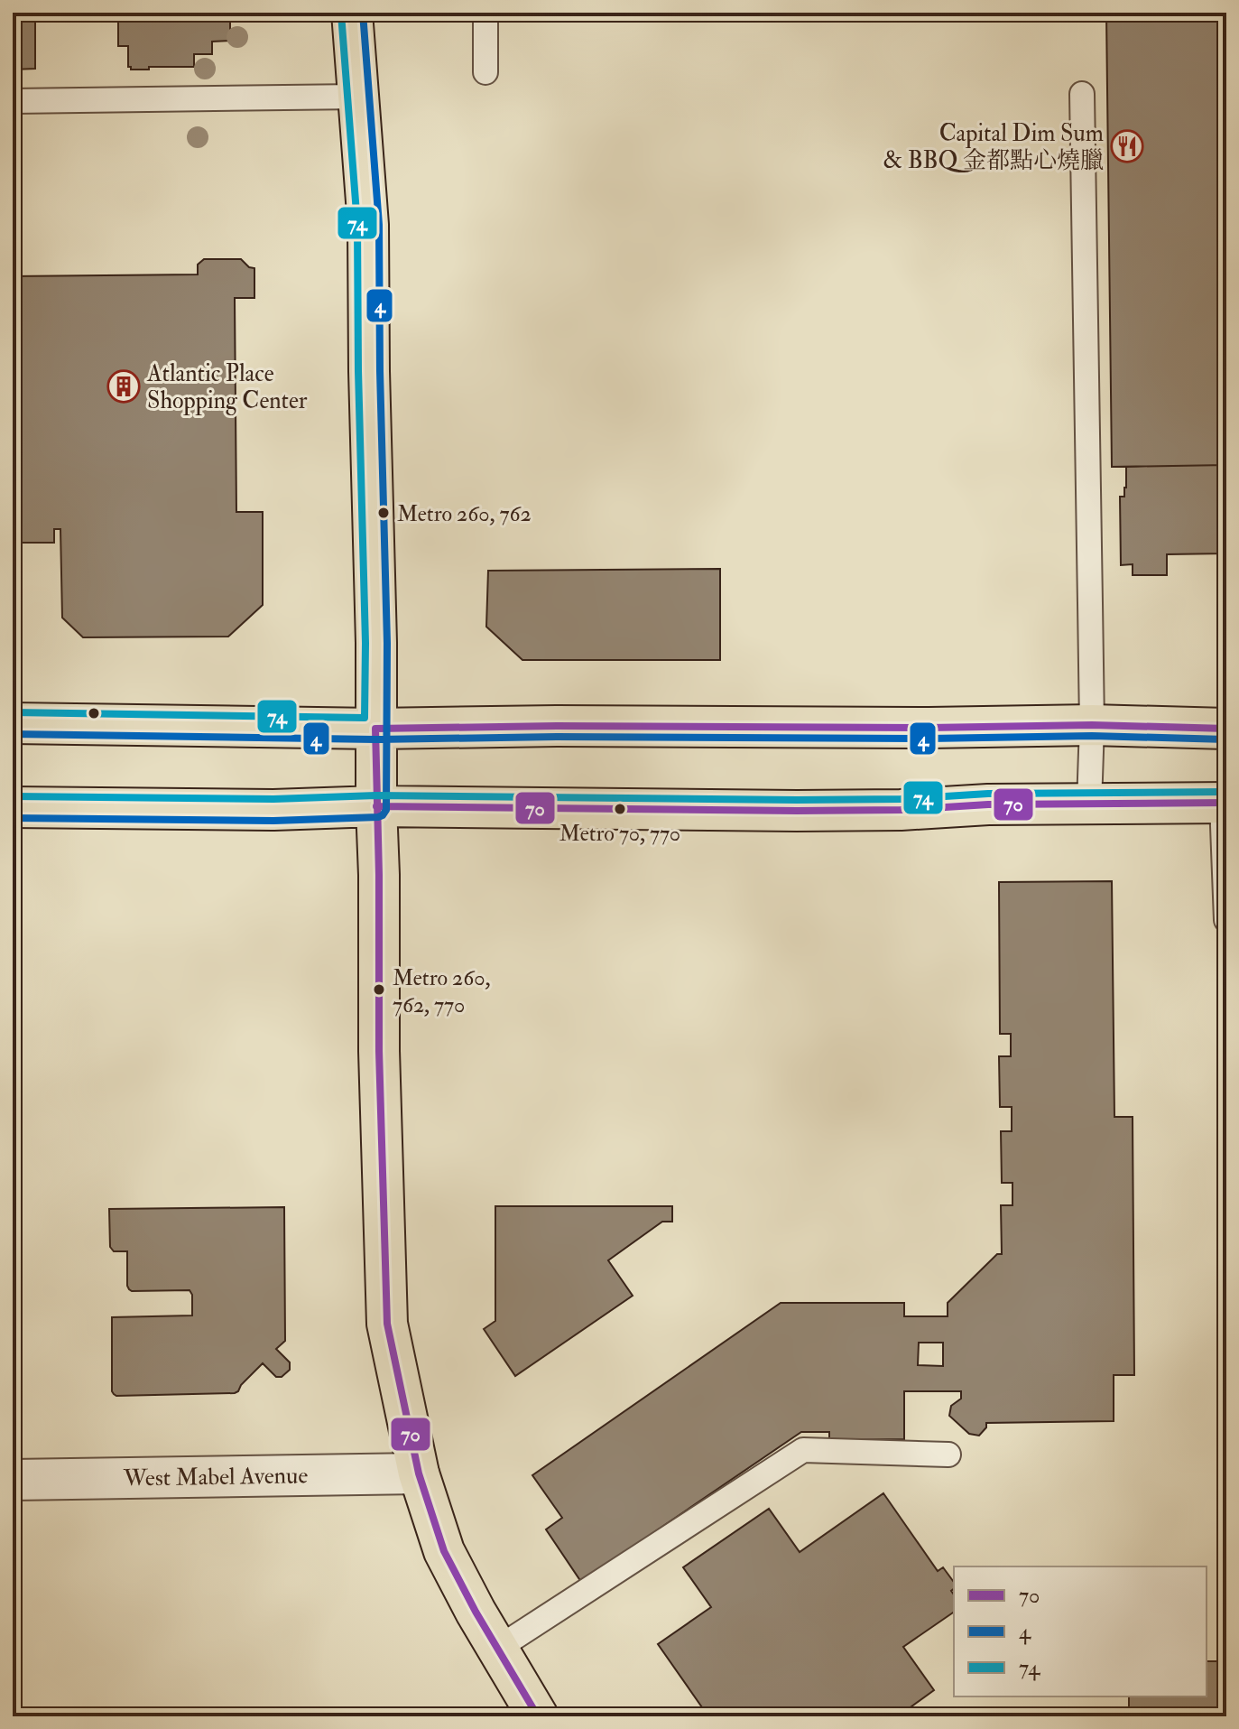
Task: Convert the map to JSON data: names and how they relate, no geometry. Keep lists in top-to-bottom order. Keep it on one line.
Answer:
{"streets":{"street":["West Mabel Avenue"]},"places":{"restaurant":["Capital Dim Sum & BBQ 金都點心燒臘"],"building":["Atlantic Place Shopping Center"],"other":["Metro 260, 762","Metro 70, 770","Metro 260, 762, 770"]},"lines":["transit line 4","transit line 74","transit line 70"],"legend":["70","4","74"]}
